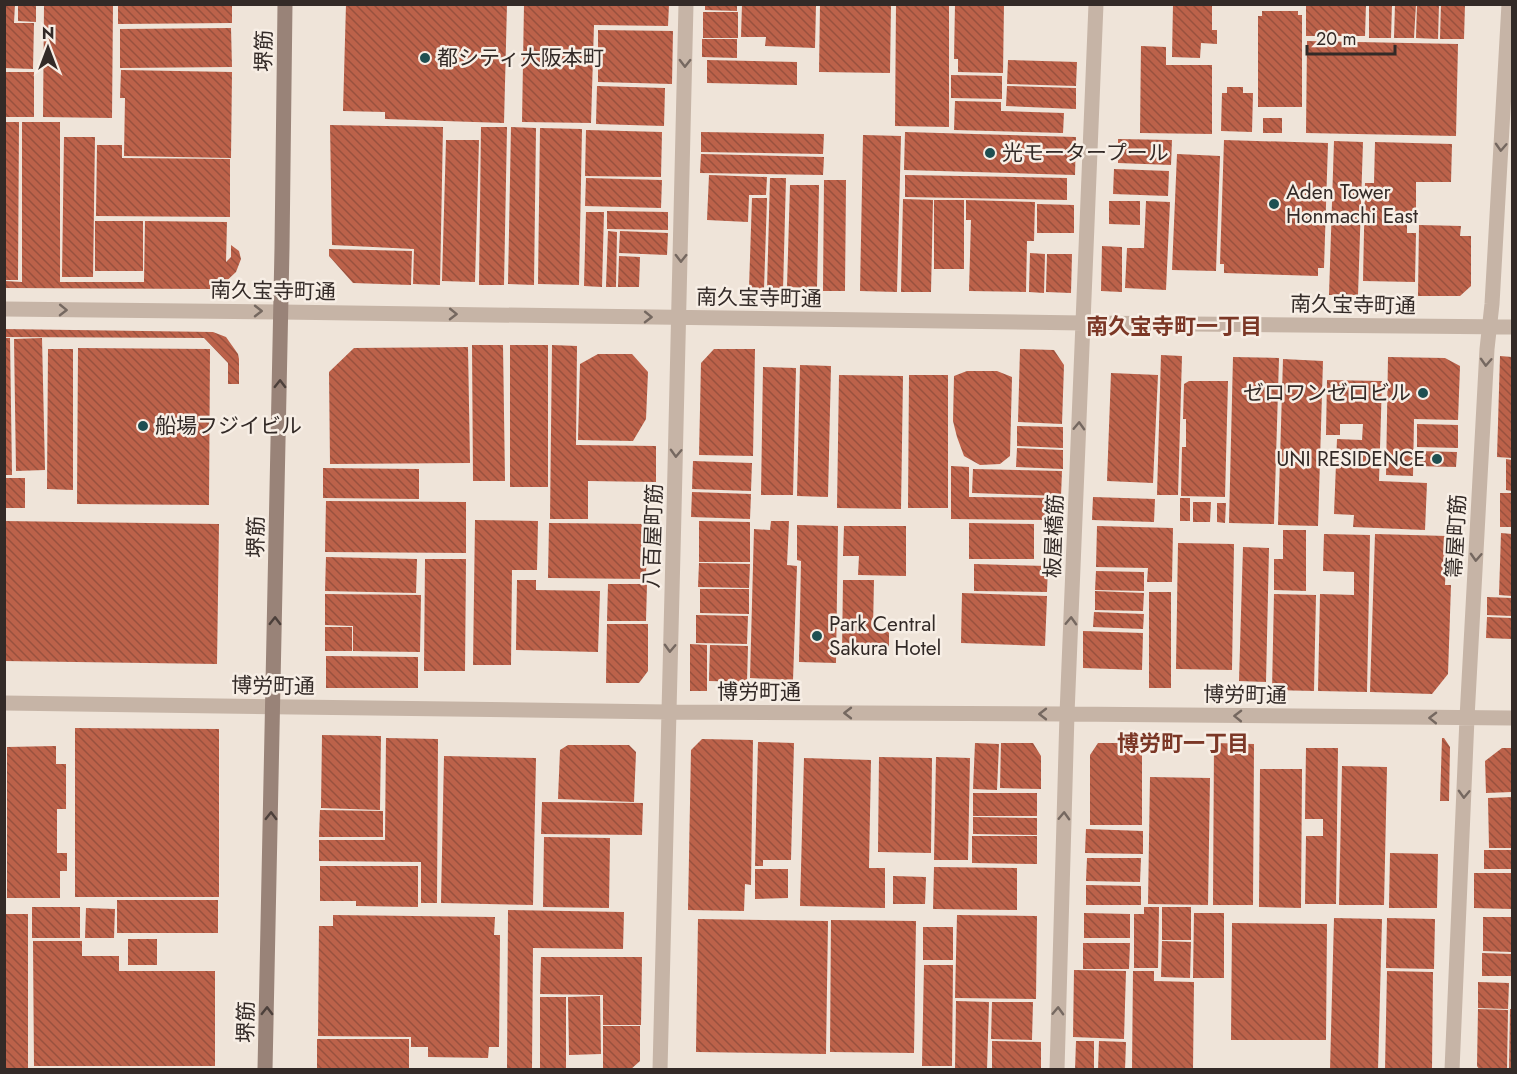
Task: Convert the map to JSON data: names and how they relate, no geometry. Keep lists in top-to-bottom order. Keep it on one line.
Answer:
{"streets":{"main road":["堺筋"],"street":["南久宝寺町通","八百屋町筋","板屋橋筋","箒屋町筋","博労町通"]},"crossings":[["堺筋","南久宝寺町通"],["堺筋","博労町通"],["南久宝寺町通","八百屋町筋"],["南久宝寺町通","板屋橋筋"],["南久宝寺町通","箒屋町筋"],["八百屋町筋","博労町通"],["板屋橋筋","博労町通"],["箒屋町筋","博労町通"]],"one_way":["堺筋","南久宝寺町通","八百屋町筋","板屋橋筋","箒屋町筋","博労町通"],"districts":["南久宝寺町一丁目","博労町一丁目"],"places":["都シティ大阪本町","光モータープール","Aden Tower Honmachi East","ゼロワンゼロビル","船場フジイビル","UNI RESIDENCE","Park Central Sakura Hotel"],"scale_bar":"20 m","north":"top"}
